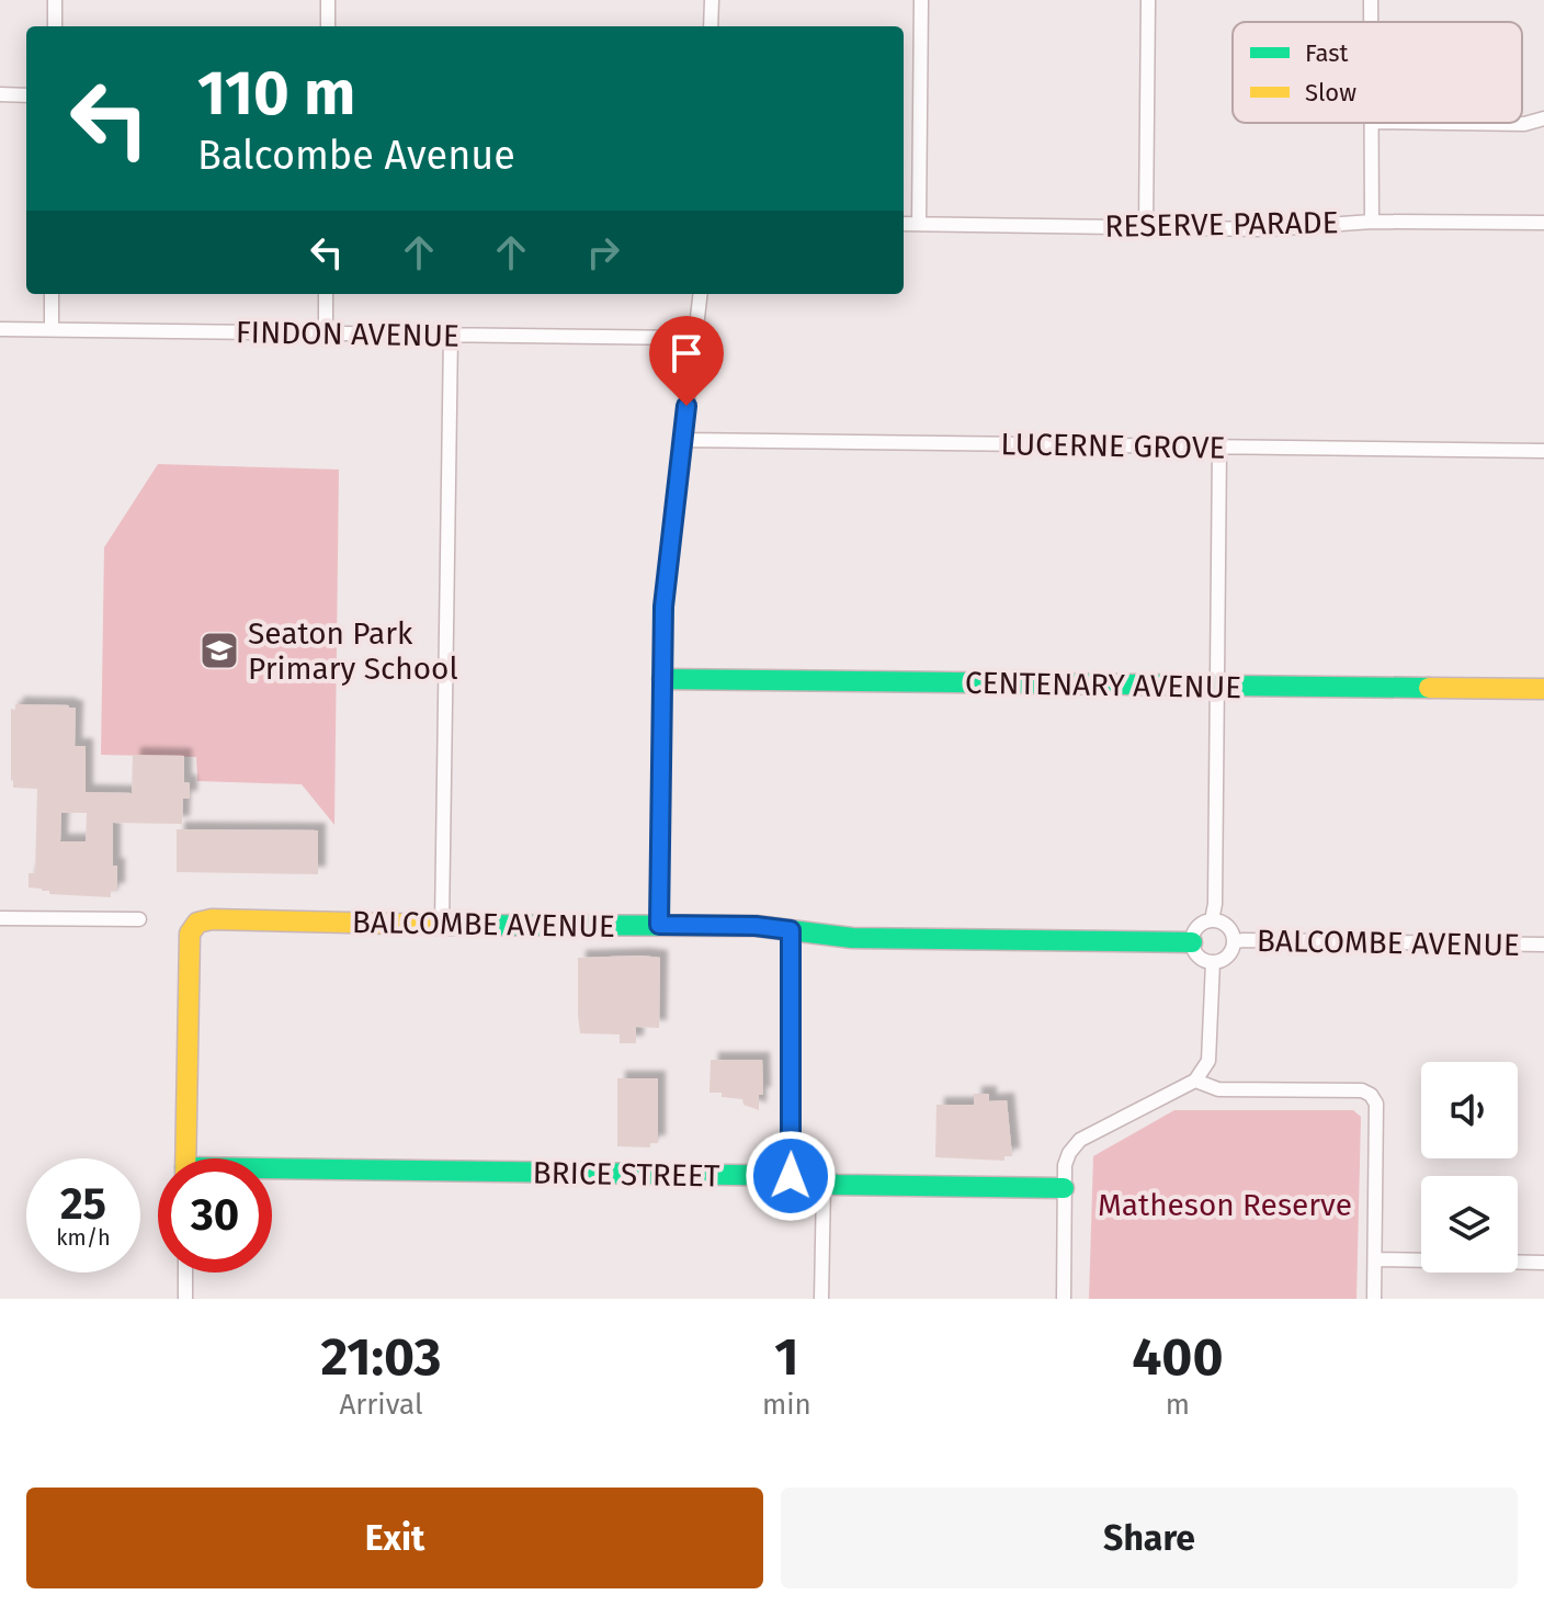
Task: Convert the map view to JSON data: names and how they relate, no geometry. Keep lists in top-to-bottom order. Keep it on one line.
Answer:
{"streets":{"street":["RESERVE PARADE","FINDON AVENUE","LUCERNE GROVE","CENTENARY AVENUE","BALCOMBE AVENUE","BRICE STREET"]},"parks":["Matheson Reserve"],"places":{"school or university":["Seaton Park Primary School"]},"legend":["Fast","Slow"],"page":{"turn":["110 m","Balcombe Avenue"],"speed":"25 km/h","limit":"30","eta":["21:03","Arrival","1","min","400","m"],"buttons":["Exit","Share"]}}
